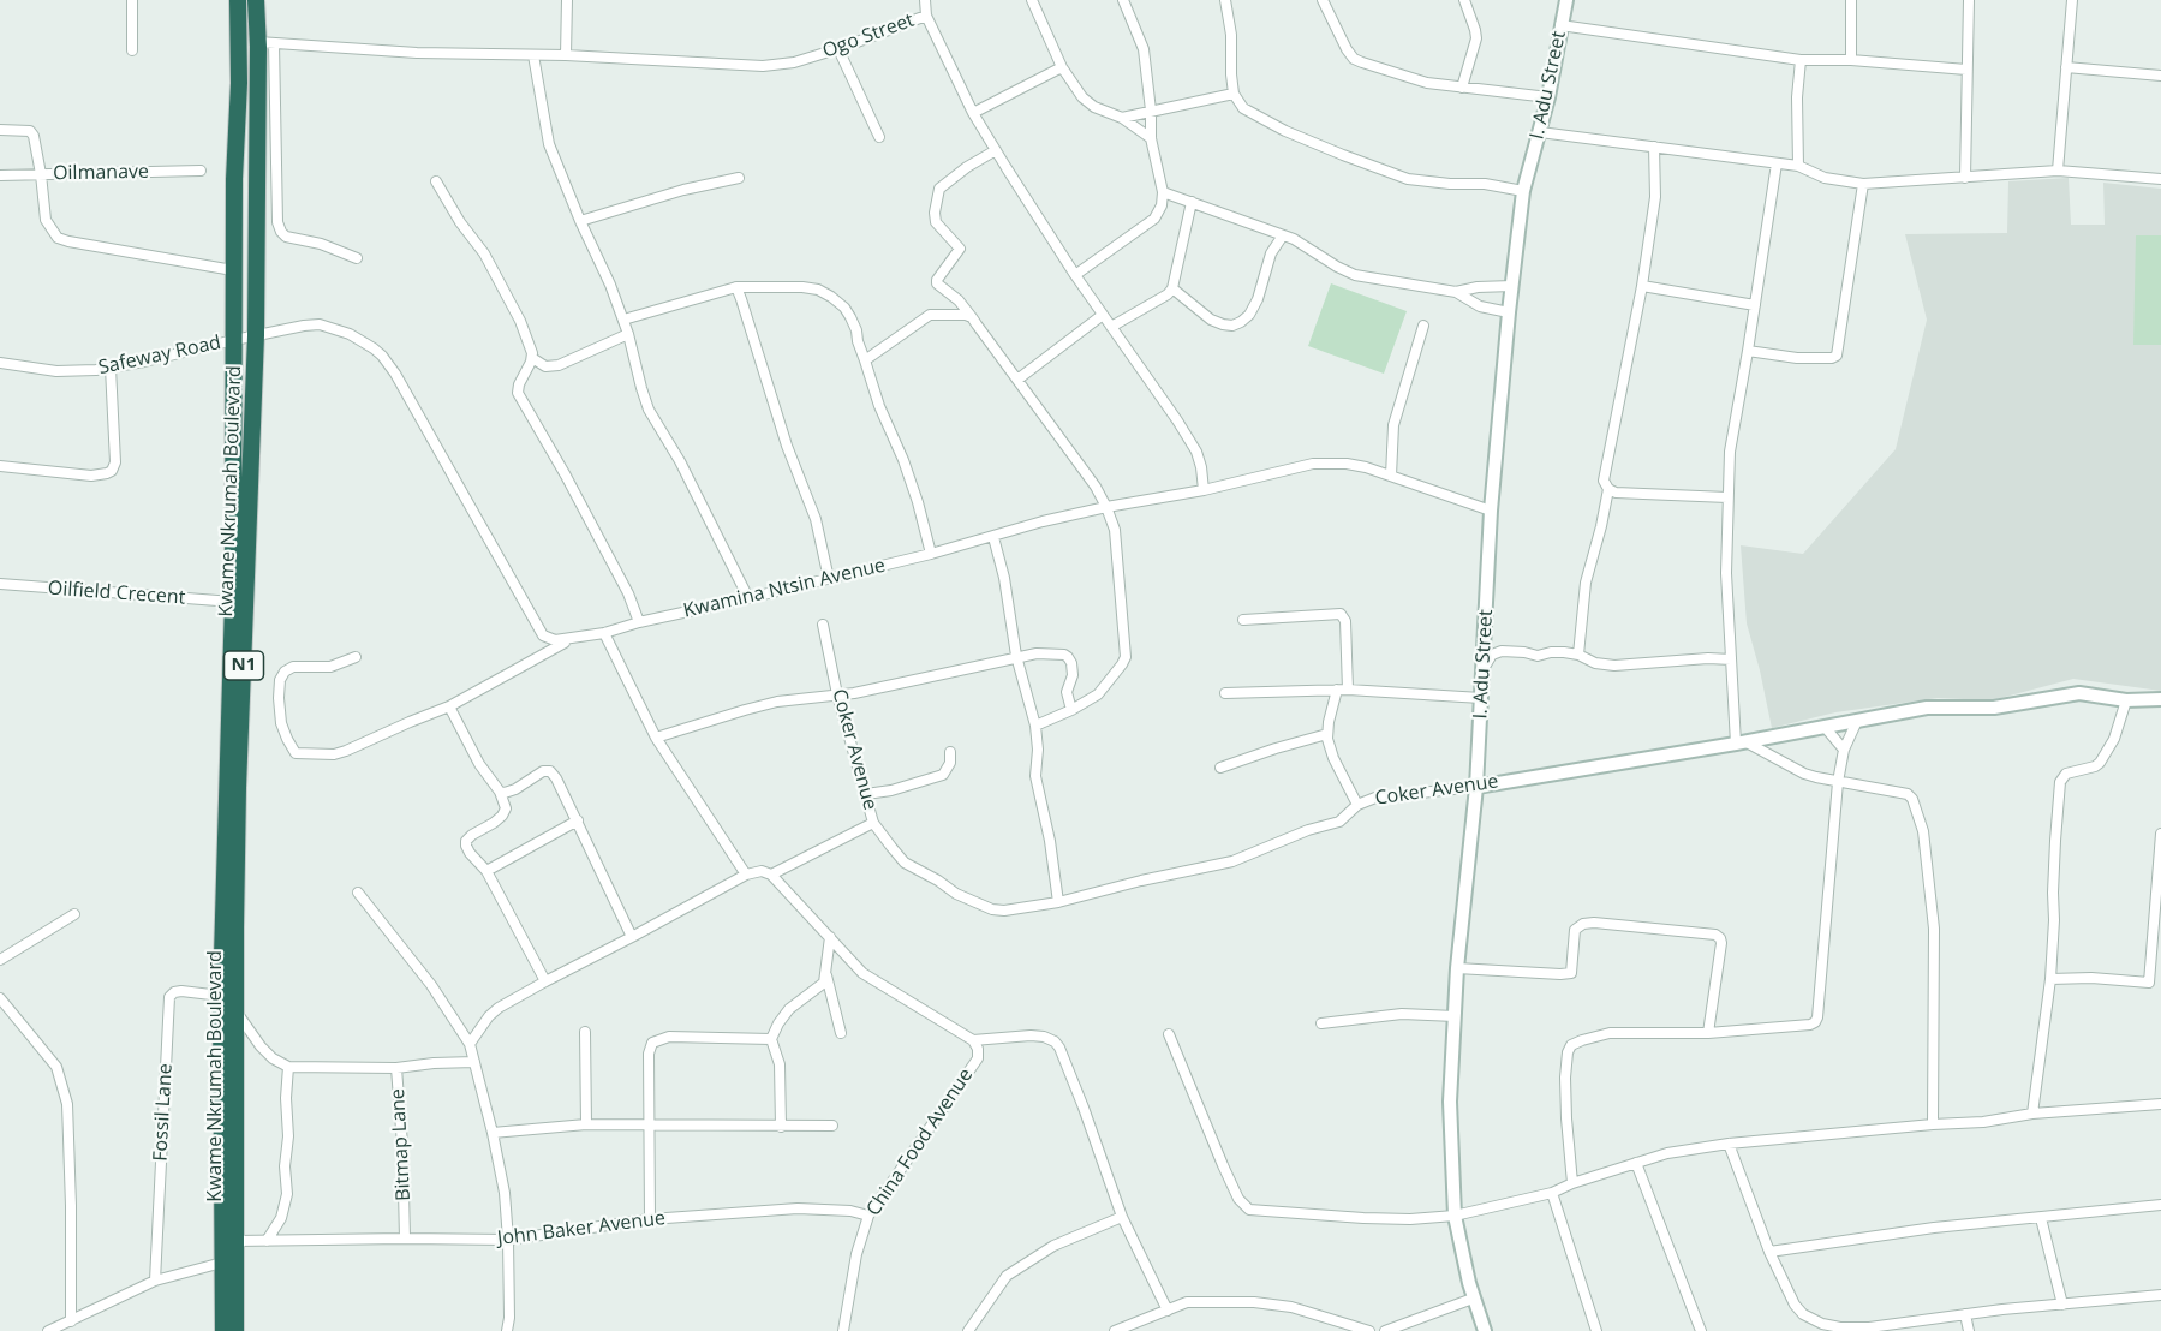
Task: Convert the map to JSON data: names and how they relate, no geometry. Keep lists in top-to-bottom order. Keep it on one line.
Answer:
{"streets":{"highway":["Kwame Nkrumah Boulevard","N1"],"street":["Ogo Street","I. Adu Street","Oilmanave","Safeway Road","Kwamina Ntsin Avenue","Oilfield Crecent","Coker Avenue","Fossil Lane","China Food Avenue","Bitmap Lane","John Baker Avenue"]},"crossings":[["Ogo Street","Kwame Nkrumah Boulevard"],["Ogo Street","Kwamina Ntsin Avenue"],["I. Adu Street","Kwamina Ntsin Avenue"],["I. Adu Street","Coker Avenue"],["Safeway Road","Kwame Nkrumah Boulevard"],["Kwame Nkrumah Boulevard","Oilfield Crecent"],["Kwame Nkrumah Boulevard","Fossil Lane"],["Kwame Nkrumah Boulevard","John Baker Avenue"],["China Food Avenue","John Baker Avenue"],["Bitmap Lane","John Baker Avenue"]]}
